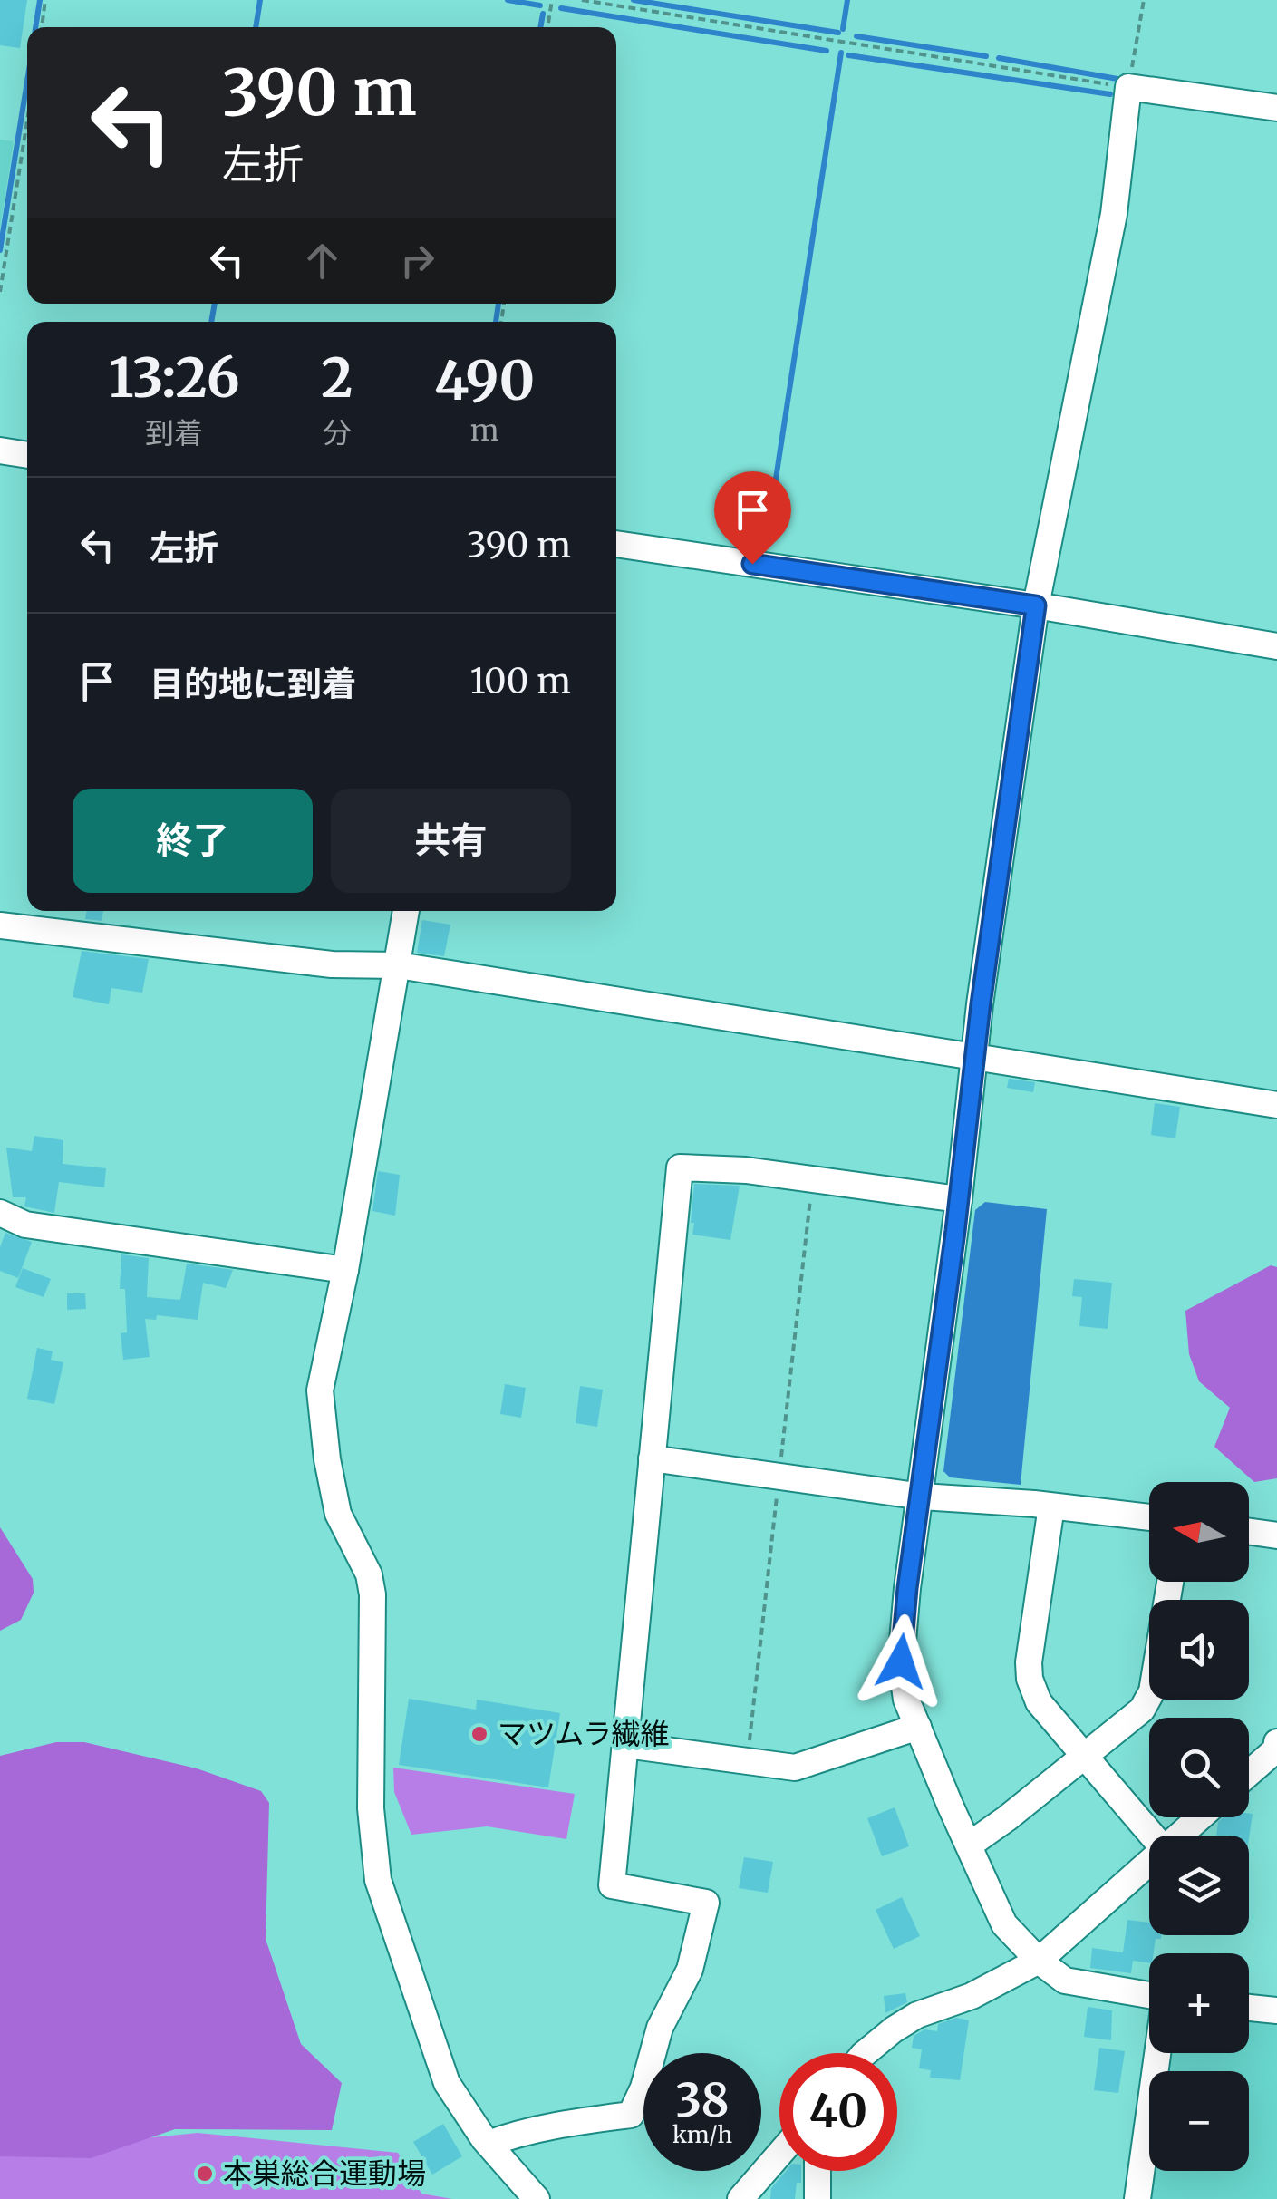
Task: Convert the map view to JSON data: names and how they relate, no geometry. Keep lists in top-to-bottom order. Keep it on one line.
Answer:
{"places":["マツムラ繊維","本巣総合運動場"],"north":"left","page":{"turn":["390 m","左折"],"eta":["13:26","到着","2","分","490","m"],"list":[{"name":"左折","value":"390 m"},{"name":"目的地に到着","value":"100 m"}],"buttons":["終了","共有"],"map_buttons":["+","−"],"speed":"38 km/h","limit":"40"}}
